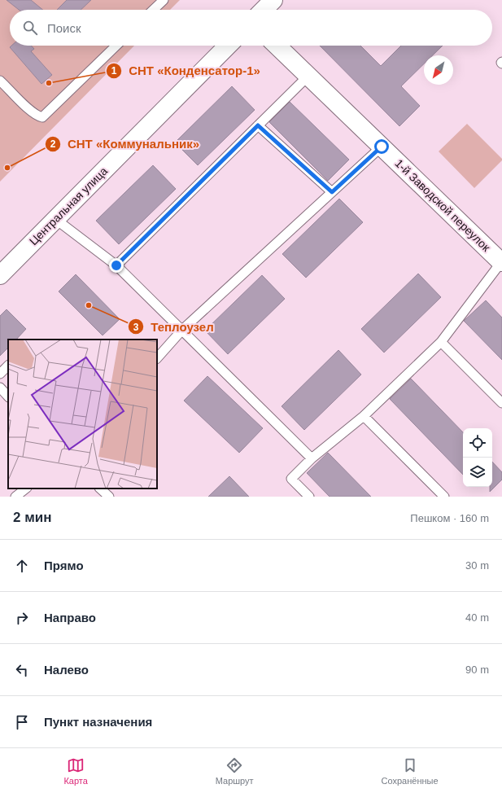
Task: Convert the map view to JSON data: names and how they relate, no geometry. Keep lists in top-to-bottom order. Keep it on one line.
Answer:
{"streets":{"street":["1-й Заводской переулок","Центральная улица"]},"places":["СНТ «Конденсатор-1»","СНТ «Коммунальник»","Теплоузел"],"north":"bottom left","page":{"search":"Поиск","heading":["2 мин","Пешком · 160 m"],"list":[["Прямо","30 m"],["Направо","40 m"],["Налево","90 m"],"Пункт назначения"],"nav":["Карта","Маршрут","Сохранённые"]}}
